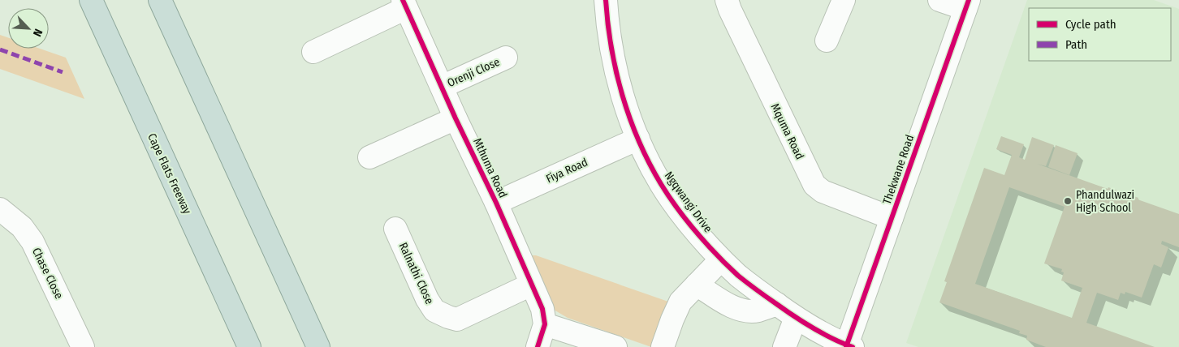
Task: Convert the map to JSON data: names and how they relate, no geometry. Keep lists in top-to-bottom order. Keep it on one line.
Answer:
{"streets":{"highway":["Cape Flats Freeway"],"street":["Orenji Close","Mquma Road","Mthuma Road","Thekwane Road","Fiya Road","Ngqwangi Drive","Chase Close","Ralnathi Close"]},"crossings":[["Orenji Close","Mthuma Road"],["Mquma Road","Thekwane Road"],["Mthuma Road","Fiya Road"],["Mthuma Road","Ralnathi Close"],["Thekwane Road","Ngqwangi Drive"],["Fiya Road","Ngqwangi Drive"]],"places":["Phandulwazi High School"],"legend":["Cycle path","Path"],"north":"bottom right"}
